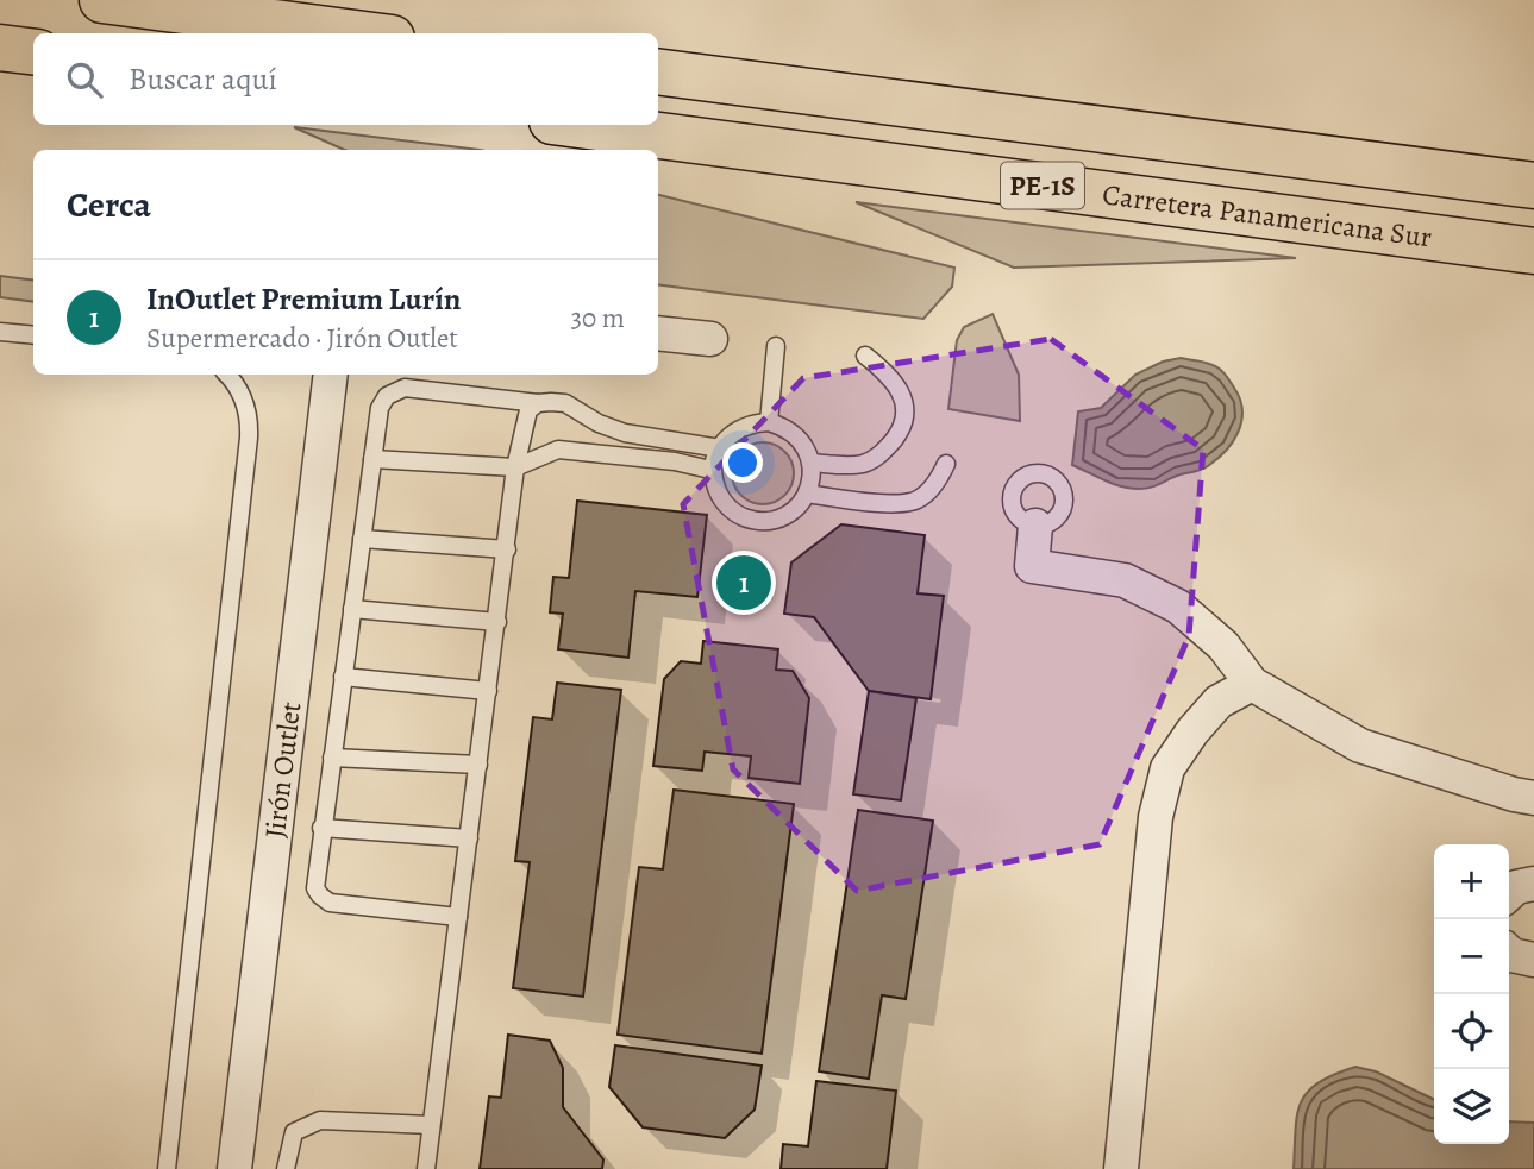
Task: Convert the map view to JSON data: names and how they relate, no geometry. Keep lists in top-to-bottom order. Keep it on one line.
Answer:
{"streets":{"highway":["PE-1S","Carretera Panamericana Sur"],"street":["Jirón Outlet"]},"page":{"search":"Buscar aquí","heading":"Cerca","list":[{"mark":"1","name":"InOutlet Premium Lurín","note":"Supermercado · Jirón Outlet","value":"30 m"}],"pins":"1","map_buttons":["+","−"]}}
